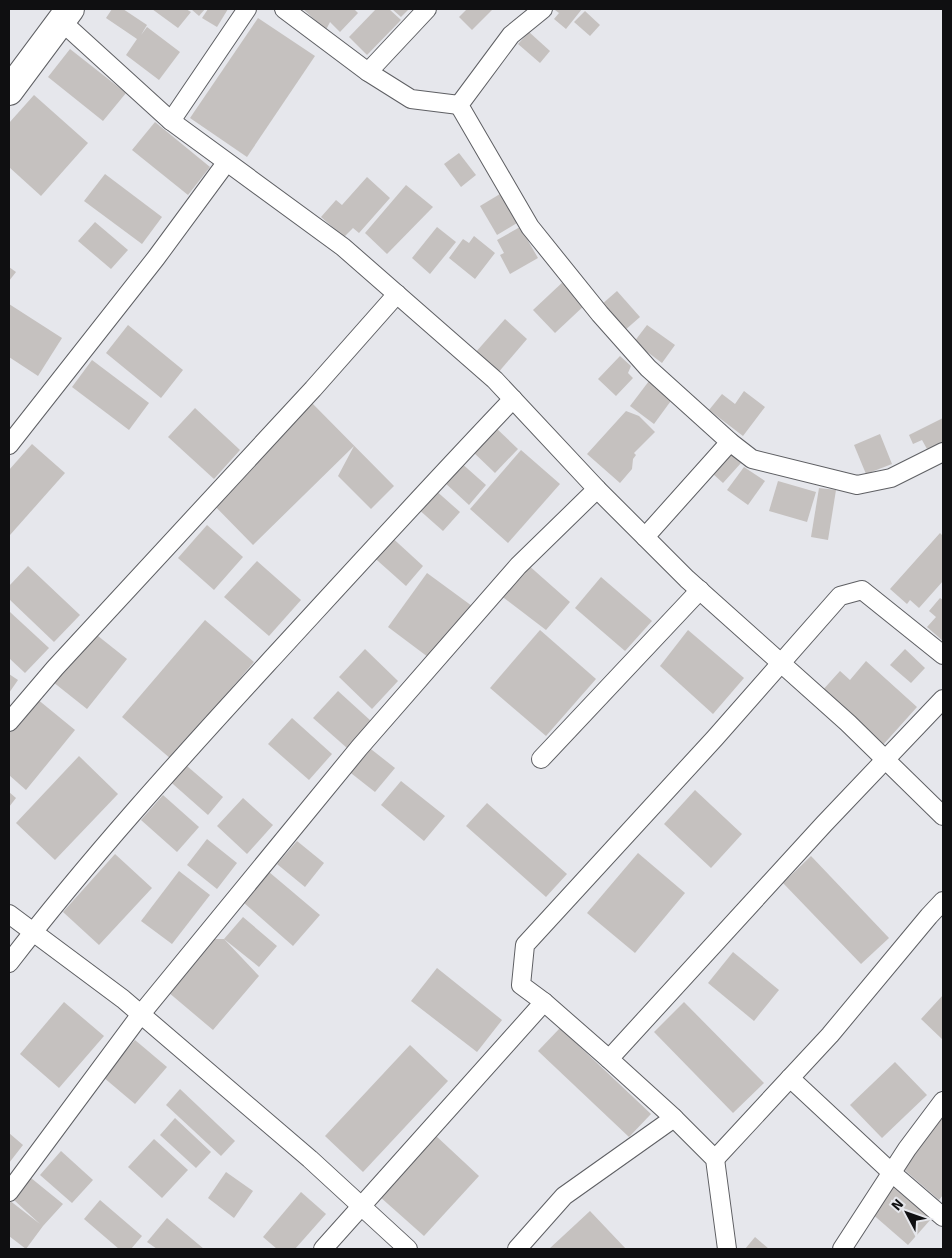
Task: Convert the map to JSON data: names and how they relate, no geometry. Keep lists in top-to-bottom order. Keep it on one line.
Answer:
{"north":"top left"}
